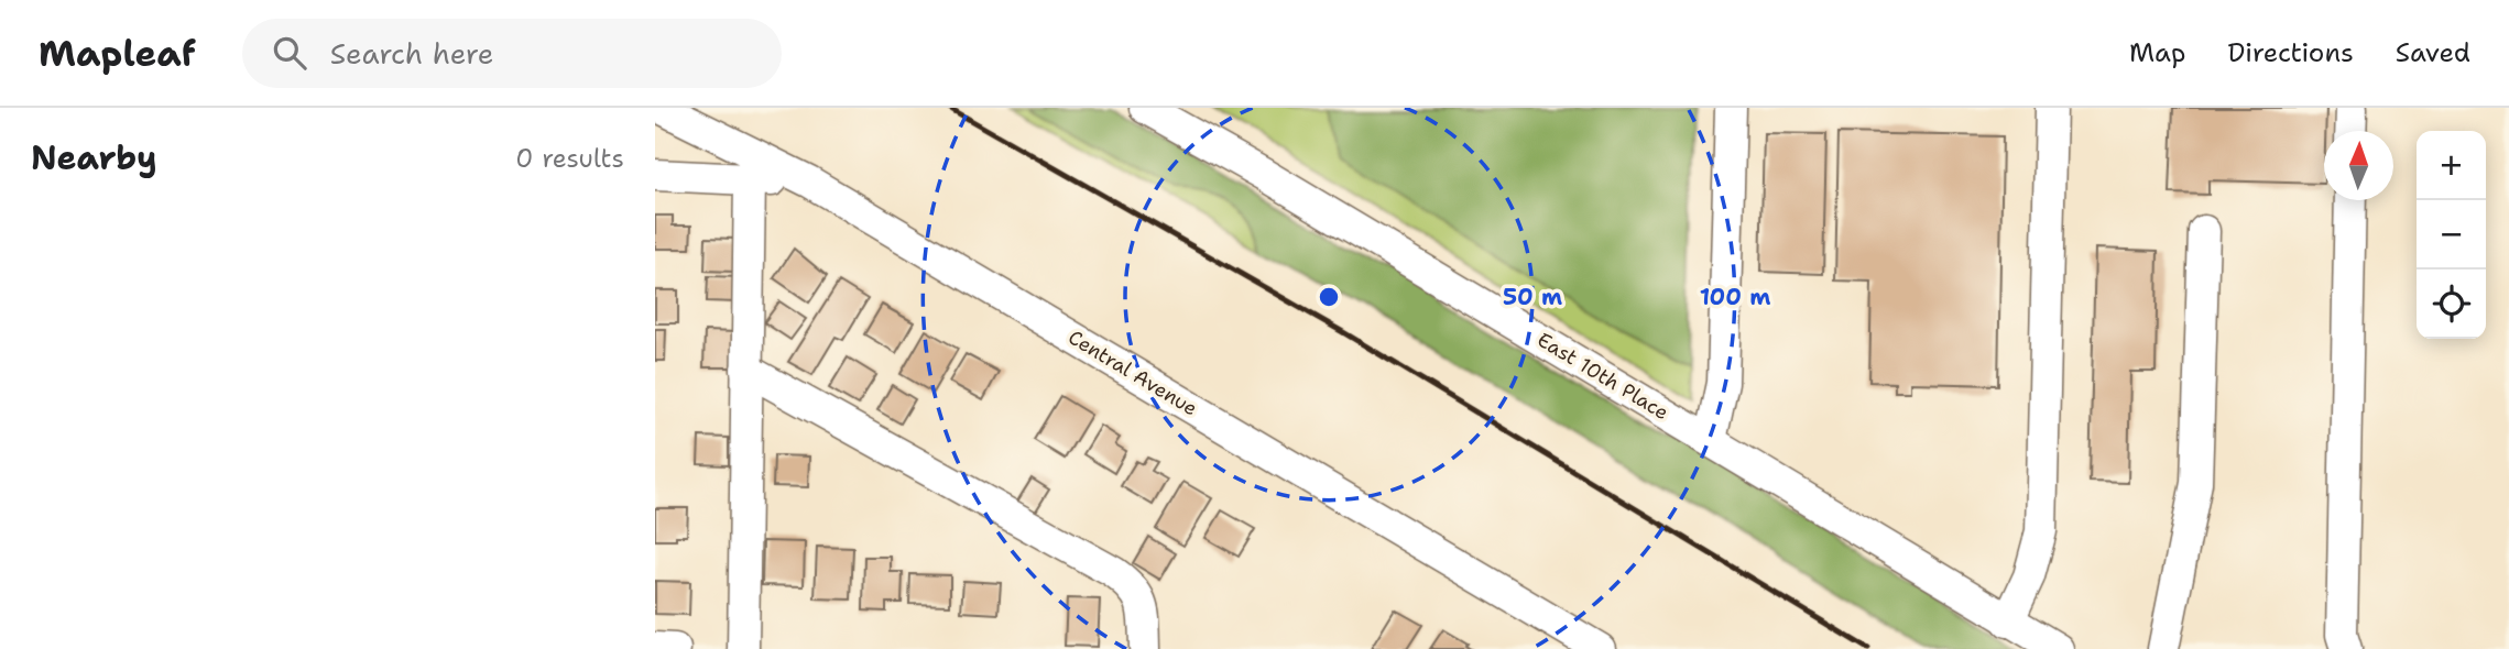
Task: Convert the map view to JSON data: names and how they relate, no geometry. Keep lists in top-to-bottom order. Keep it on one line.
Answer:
{"streets":{"street":["Central Avenue","East 10th Place"]},"north":"top","page":{"header":"Mapleaf","search":"Search here","nav":["Map","Directions","Saved"],"heading":["Nearby","0 results"],"map_buttons":["+","−"]},"rings":["50 m","100 m"]}
